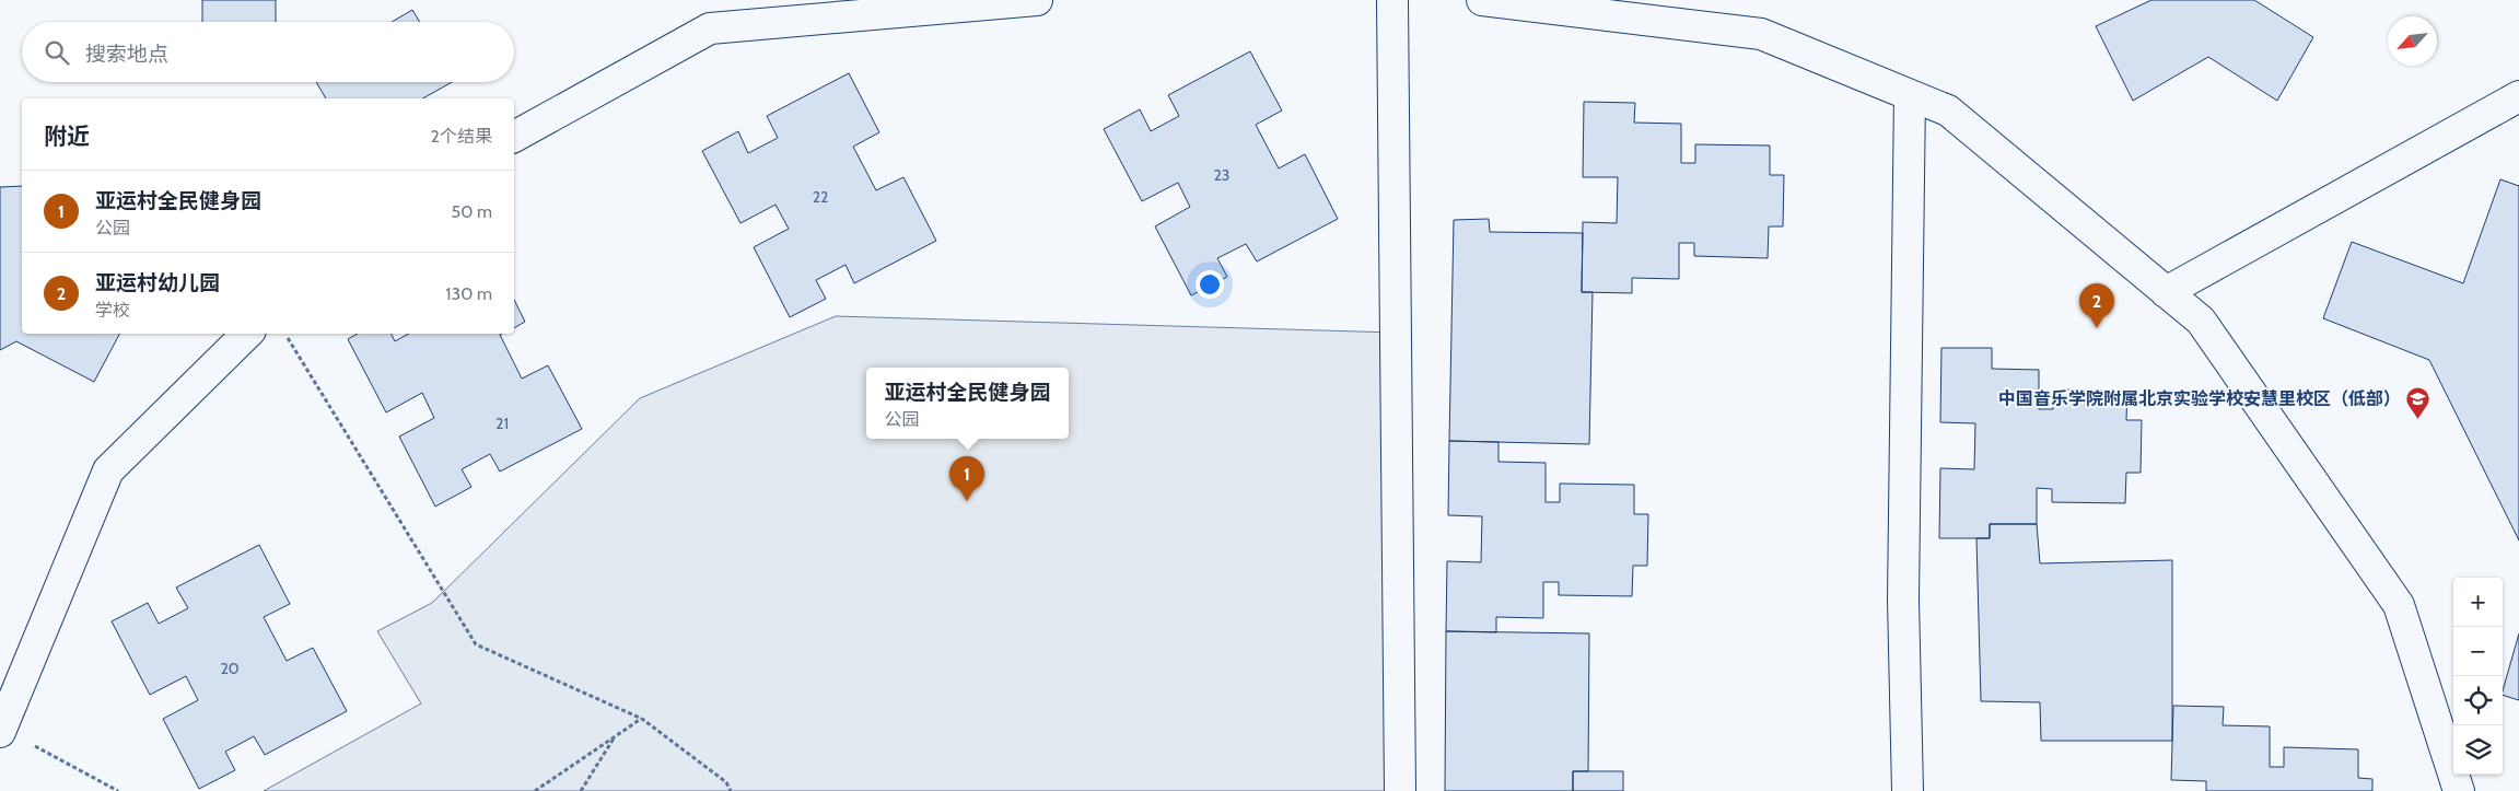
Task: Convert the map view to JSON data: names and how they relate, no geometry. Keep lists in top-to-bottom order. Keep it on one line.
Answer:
{"places":{"school or university":["中国音乐学院附属北京实验学校安慧里校区（低部）"]},"house_numbers":["23","22","21","20"],"north":"bottom left","page":{"search":"搜索地点","heading":["附近","2个结果"],"list":[{"mark":"1","name":"亚运村全民健身园","note":"公园","value":"50 m"},{"mark":"2","name":"亚运村幼儿园","note":"学校","value":"130 m"}],"pins":["2","1"],"popup":["亚运村全民健身园","公园"],"map_buttons":["+","−"]}}
